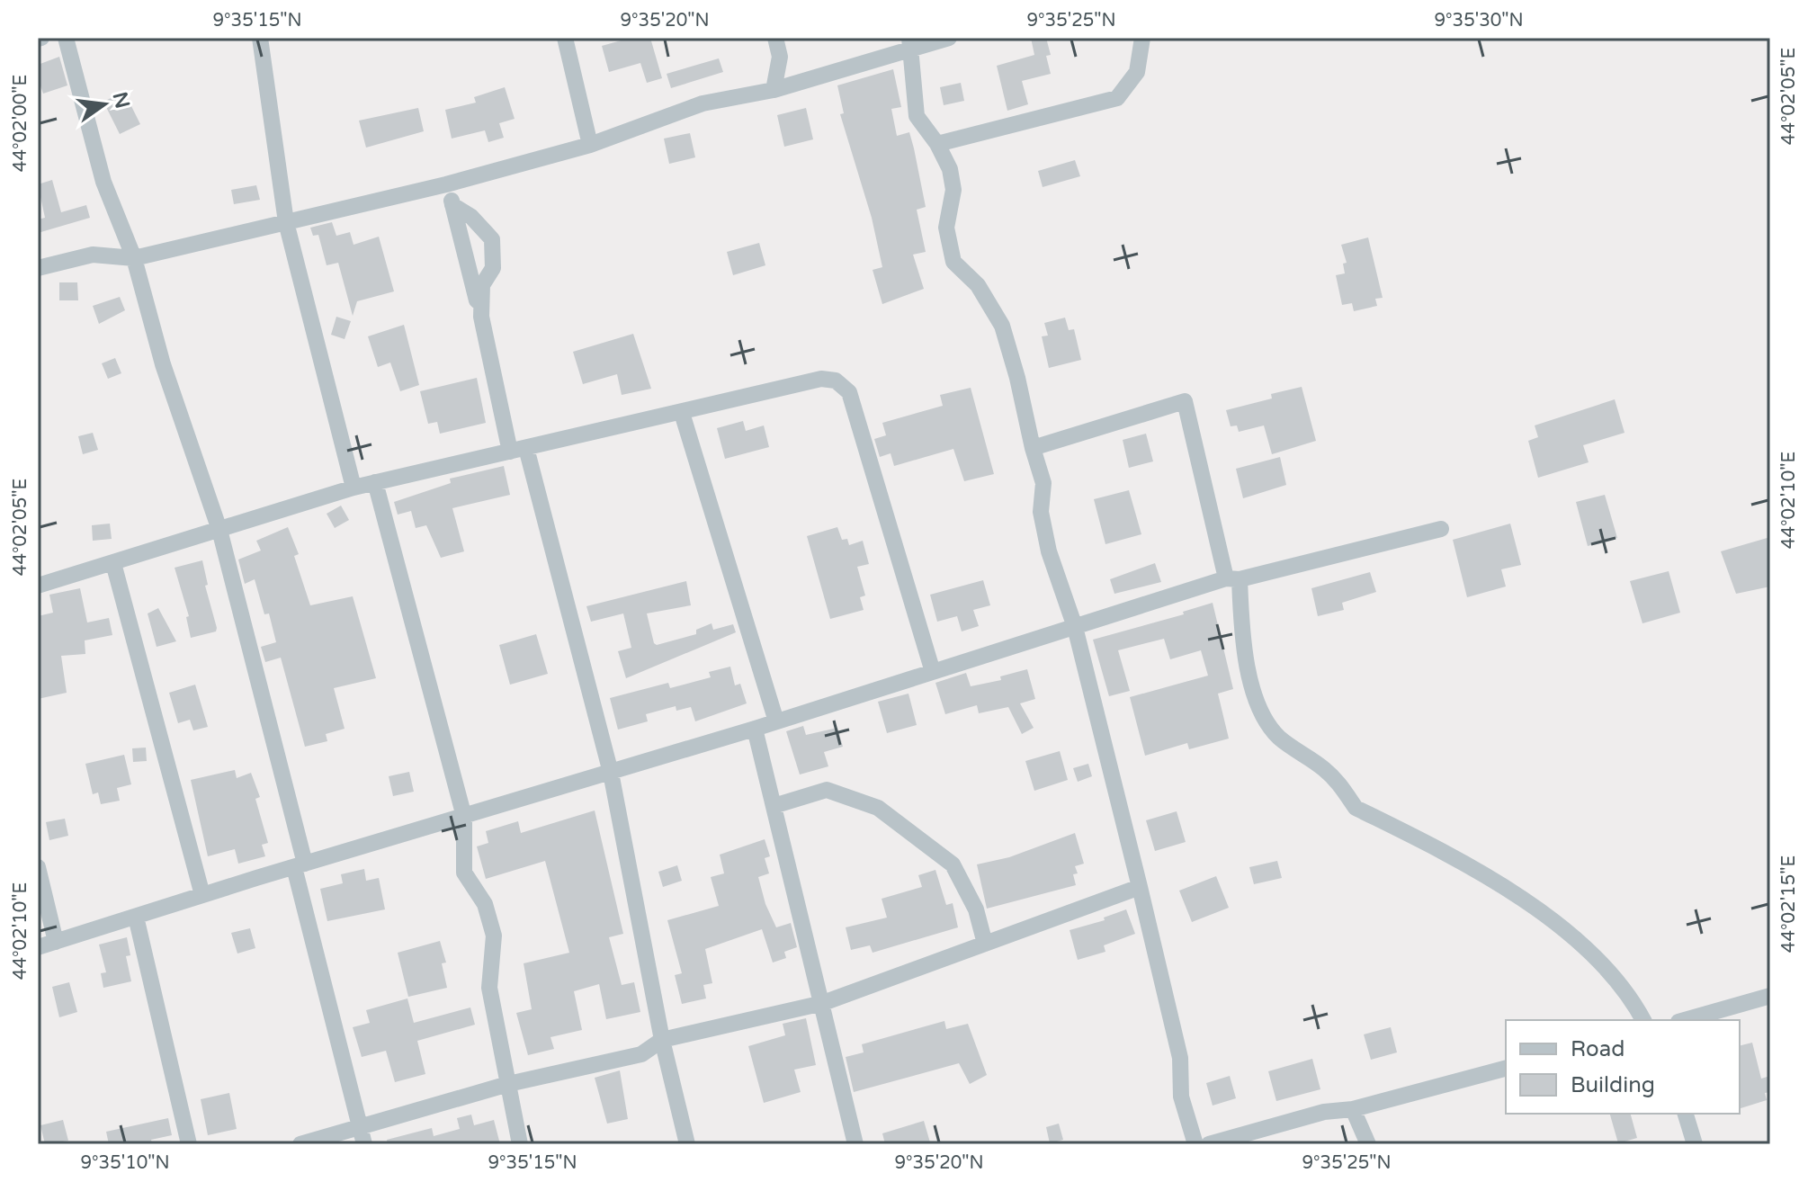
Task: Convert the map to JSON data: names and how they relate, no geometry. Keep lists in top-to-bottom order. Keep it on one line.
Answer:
{"legend":["Road","Building"],"north":"right","coordinates":["9°35'15\"N","9°35'20\"N","9°35'25\"N","9°35'30\"N","44°02'05\"E","44°02'00\"E","44°02'10\"E","44°02'15\"E","9°35'10\"N"]}
